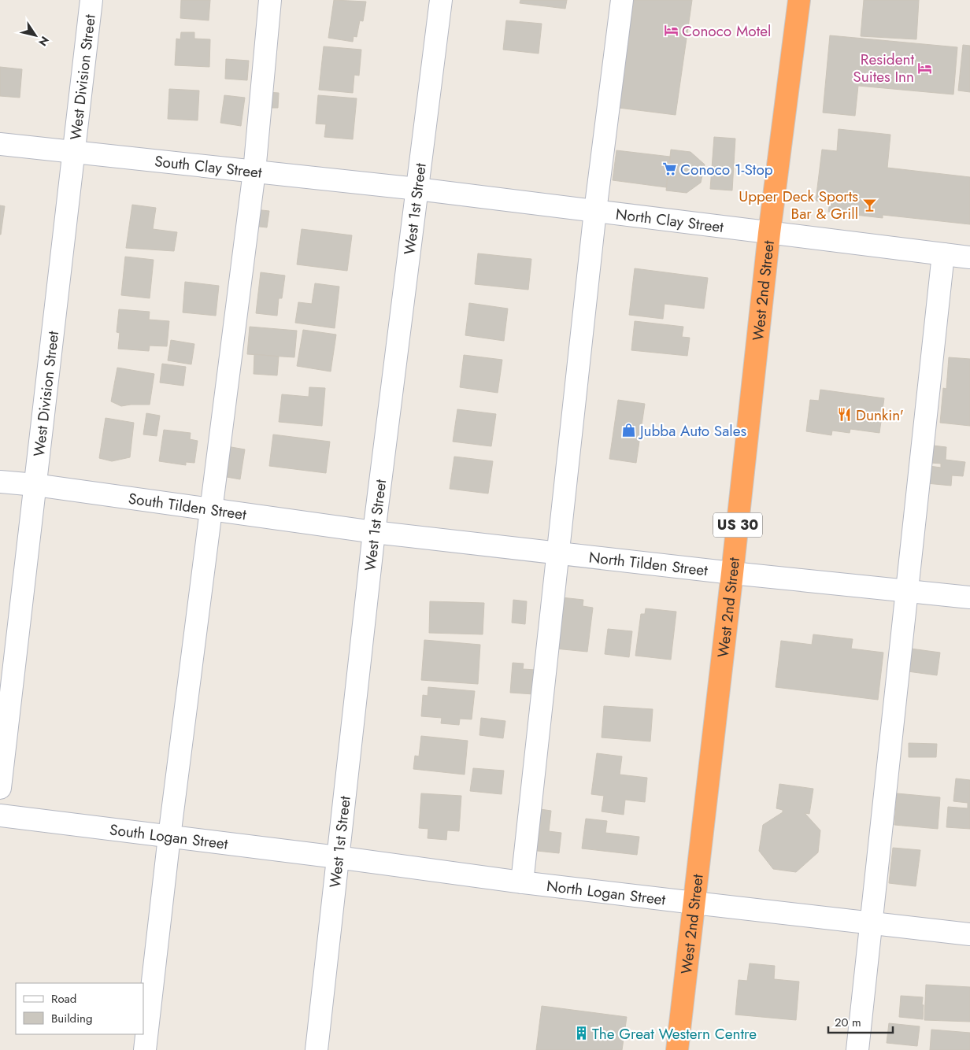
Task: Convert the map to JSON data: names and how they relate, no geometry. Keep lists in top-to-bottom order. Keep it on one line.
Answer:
{"streets":{"highway":["West 2nd Street","US 30"],"street":["West Division Street","South Clay Street","West 1st Street","North Clay Street","South Tilden Street","North Tilden Street","South Logan Street","North Logan Street"]},"crossings":[["West Division Street","South Clay Street"],["West Division Street","South Tilden Street"],["South Clay Street","West 1st Street"],["South Clay Street","North Clay Street"],["West 1st Street","North Clay Street"],["West 1st Street","South Tilden Street"],["West 1st Street","North Tilden Street"],["West 1st Street","South Logan Street"],["West 1st Street","North Logan Street"],["North Clay Street","West 2nd Street"],["West 2nd Street","North Tilden Street"],["West 2nd Street","North Logan Street"],["South Tilden Street","North Tilden Street"],["South Logan Street","North Logan Street"]],"places":{"hotel":["Conoco Motel","Resident Suites Inn"],"supermarket":["Conoco 1-Stop"],"bar":["Upper Deck Sports Bar & Grill"],"restaurant":["Dunkin'"],"shop":["Jubba Auto Sales"],"building":["The Great Western Centre"]},"legend":["Road","Building"],"scale_bar":"20 m","north":"bottom right"}
